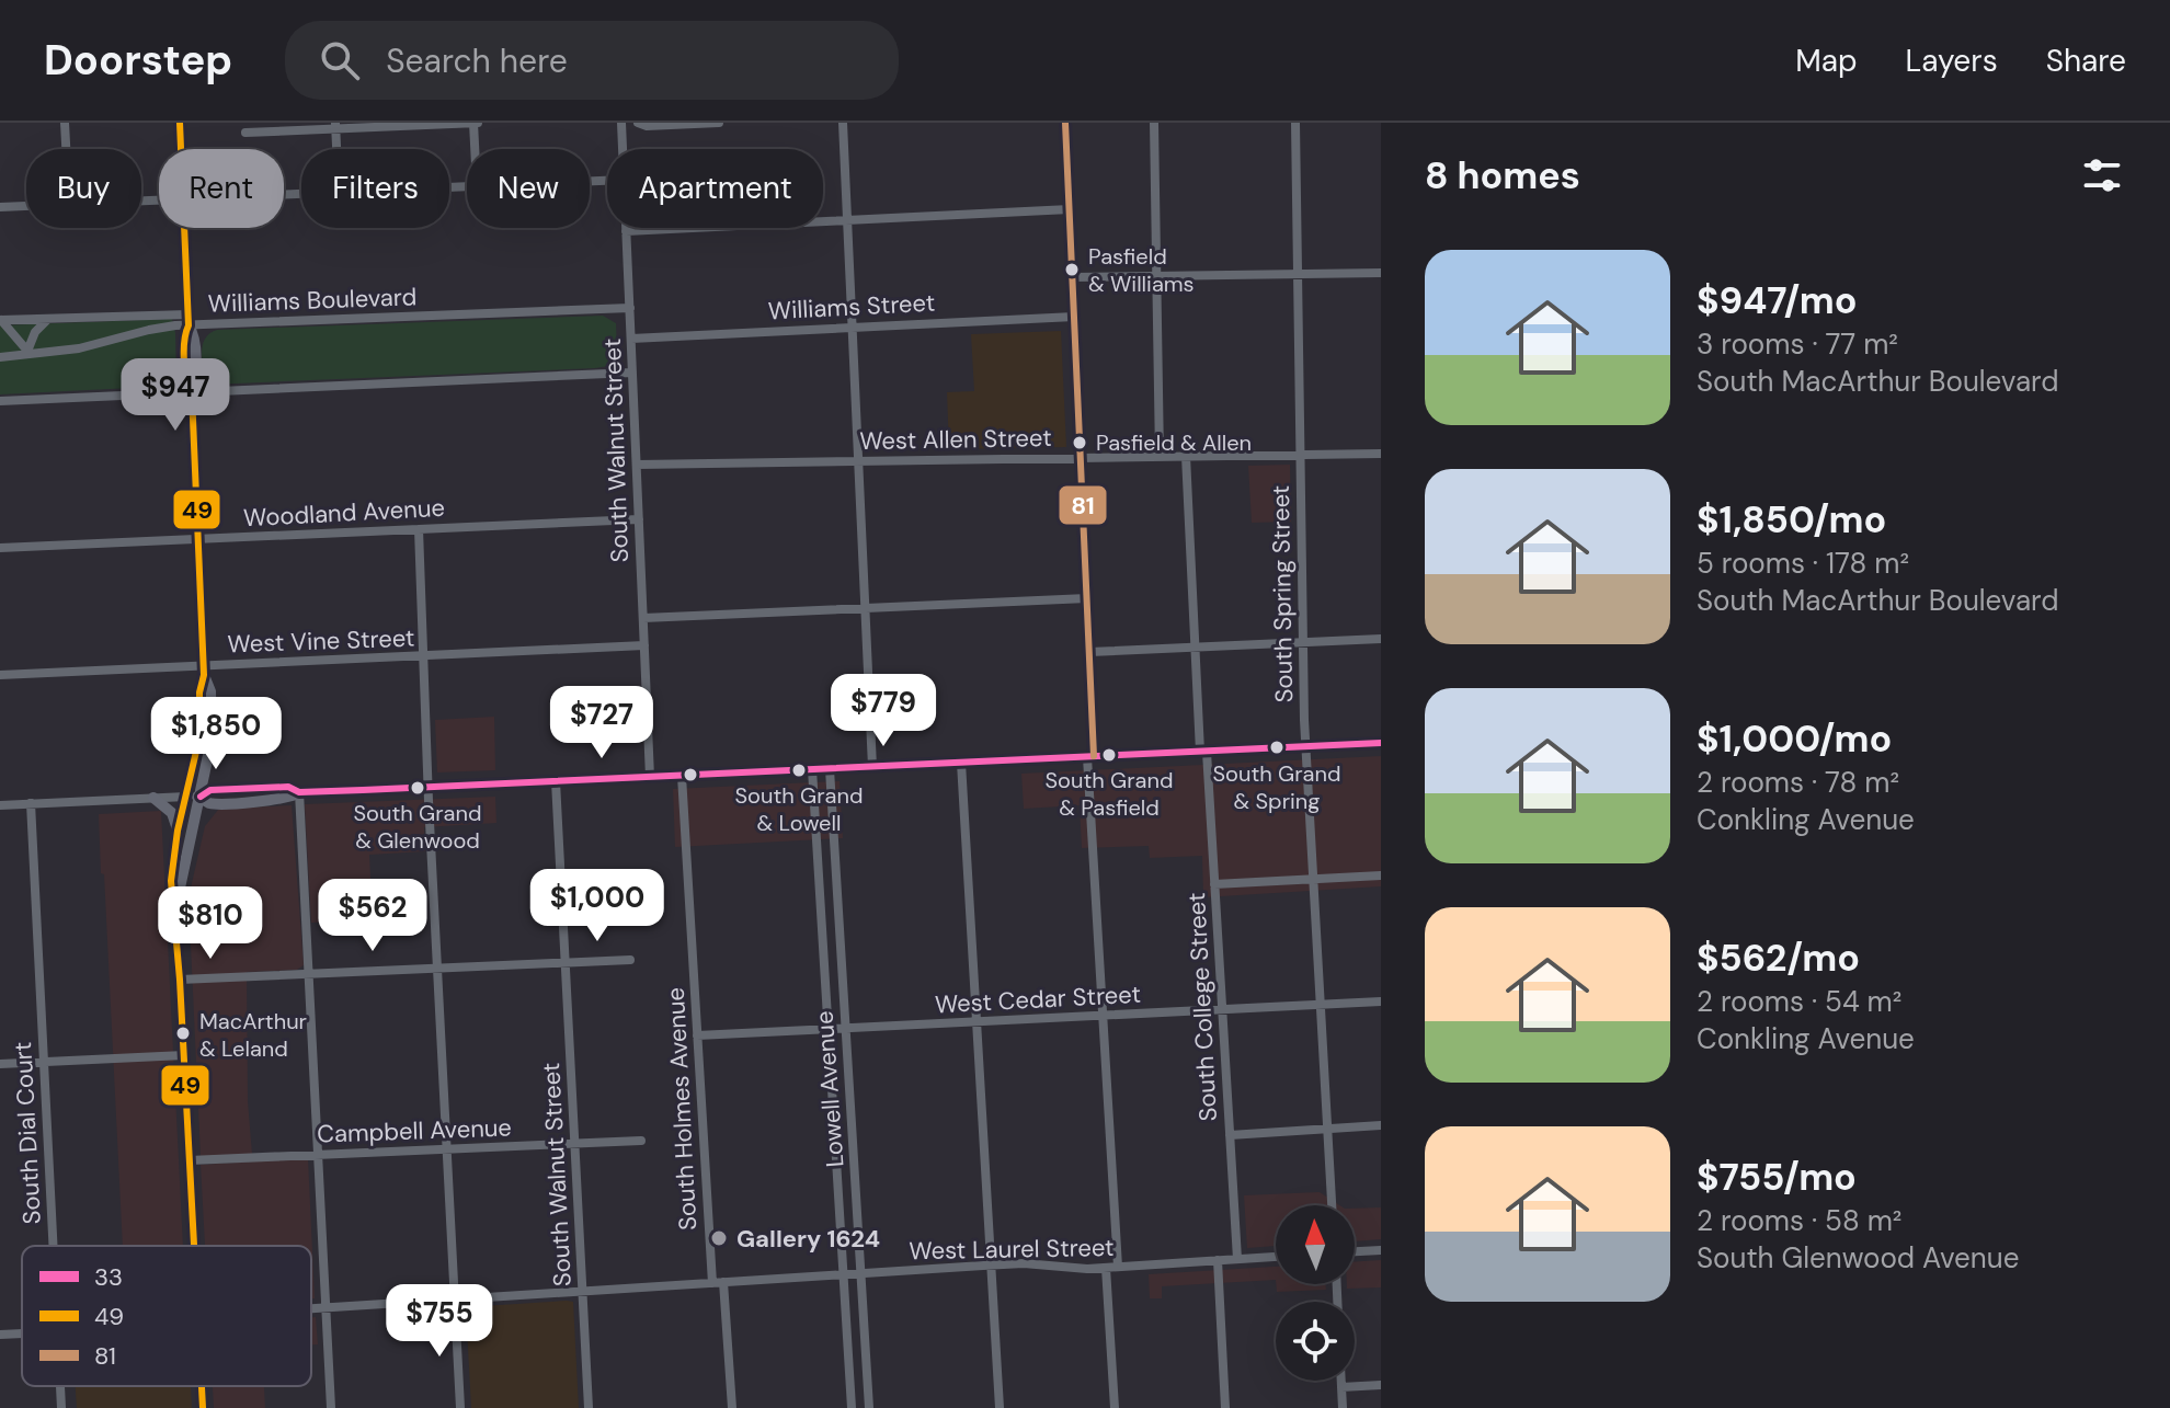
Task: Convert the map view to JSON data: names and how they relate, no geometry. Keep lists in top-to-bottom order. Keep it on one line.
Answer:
{"streets":{"street":["Williams Boulevard","Williams Street","West Allen Street","South Walnut Street","Woodland Avenue","South Spring Street","West Vine Street","West Cedar Street","South College Street","Lowell Avenue","South Holmes Avenue","Campbell Avenue","South Dial Court","West Laurel Street"]},"crossings":[["Williams Boulevard","South Walnut Street"],["Williams Street","South Walnut Street"],["West Allen Street","South Walnut Street"],["West Allen Street","South Spring Street"],["West Allen Street","South College Street"],["South Walnut Street","Woodland Avenue"],["South Walnut Street","West Vine Street"],["South Walnut Street","Campbell Avenue"],["South Walnut Street","West Laurel Street"],["South Spring Street","West Cedar Street"],["West Cedar Street","South College Street"],["West Cedar Street","Lowell Avenue"],["West Cedar Street","South Holmes Avenue"],["South College Street","West Laurel Street"],["Lowell Avenue","West Laurel Street"],["South Holmes Avenue","West Laurel Street"]],"places":["Pasfield & Williams","Pasfield & Allen","South Grand & Spring","South Grand & Pasfield","South Grand & Lowell","South Grand & Glenwood","MacArthur & Leland","Gallery 1624"],"lines":["transit line 49","transit line 81","transit line 33"],"legend":["33","49","81"],"north":"top","page":{"header":"Doorstep","search":"Search here","nav":["Map","Layers","Share"],"heading":"8 homes","chip":["Buy","Rent","Filters","New","Apartment"],"list":[{"name":"$947/mo","note":"3 rooms · 77 m² · South MacArthur Boulevard"},{"name":"$1,850/mo","note":"5 rooms · 178 m² · South MacArthur Boulevard"},{"name":"$1,000/mo","note":"2 rooms · 78 m² · Conkling Avenue"},{"name":"$562/mo","note":"2 rooms · 54 m² · Conkling Avenue"},{"name":"$755/mo","note":"2 rooms · 58 m² · South Glenwood Avenue"}],"price":["$947","$779","$727","$1,850","$1,000","$562","$810","$755"]}}
